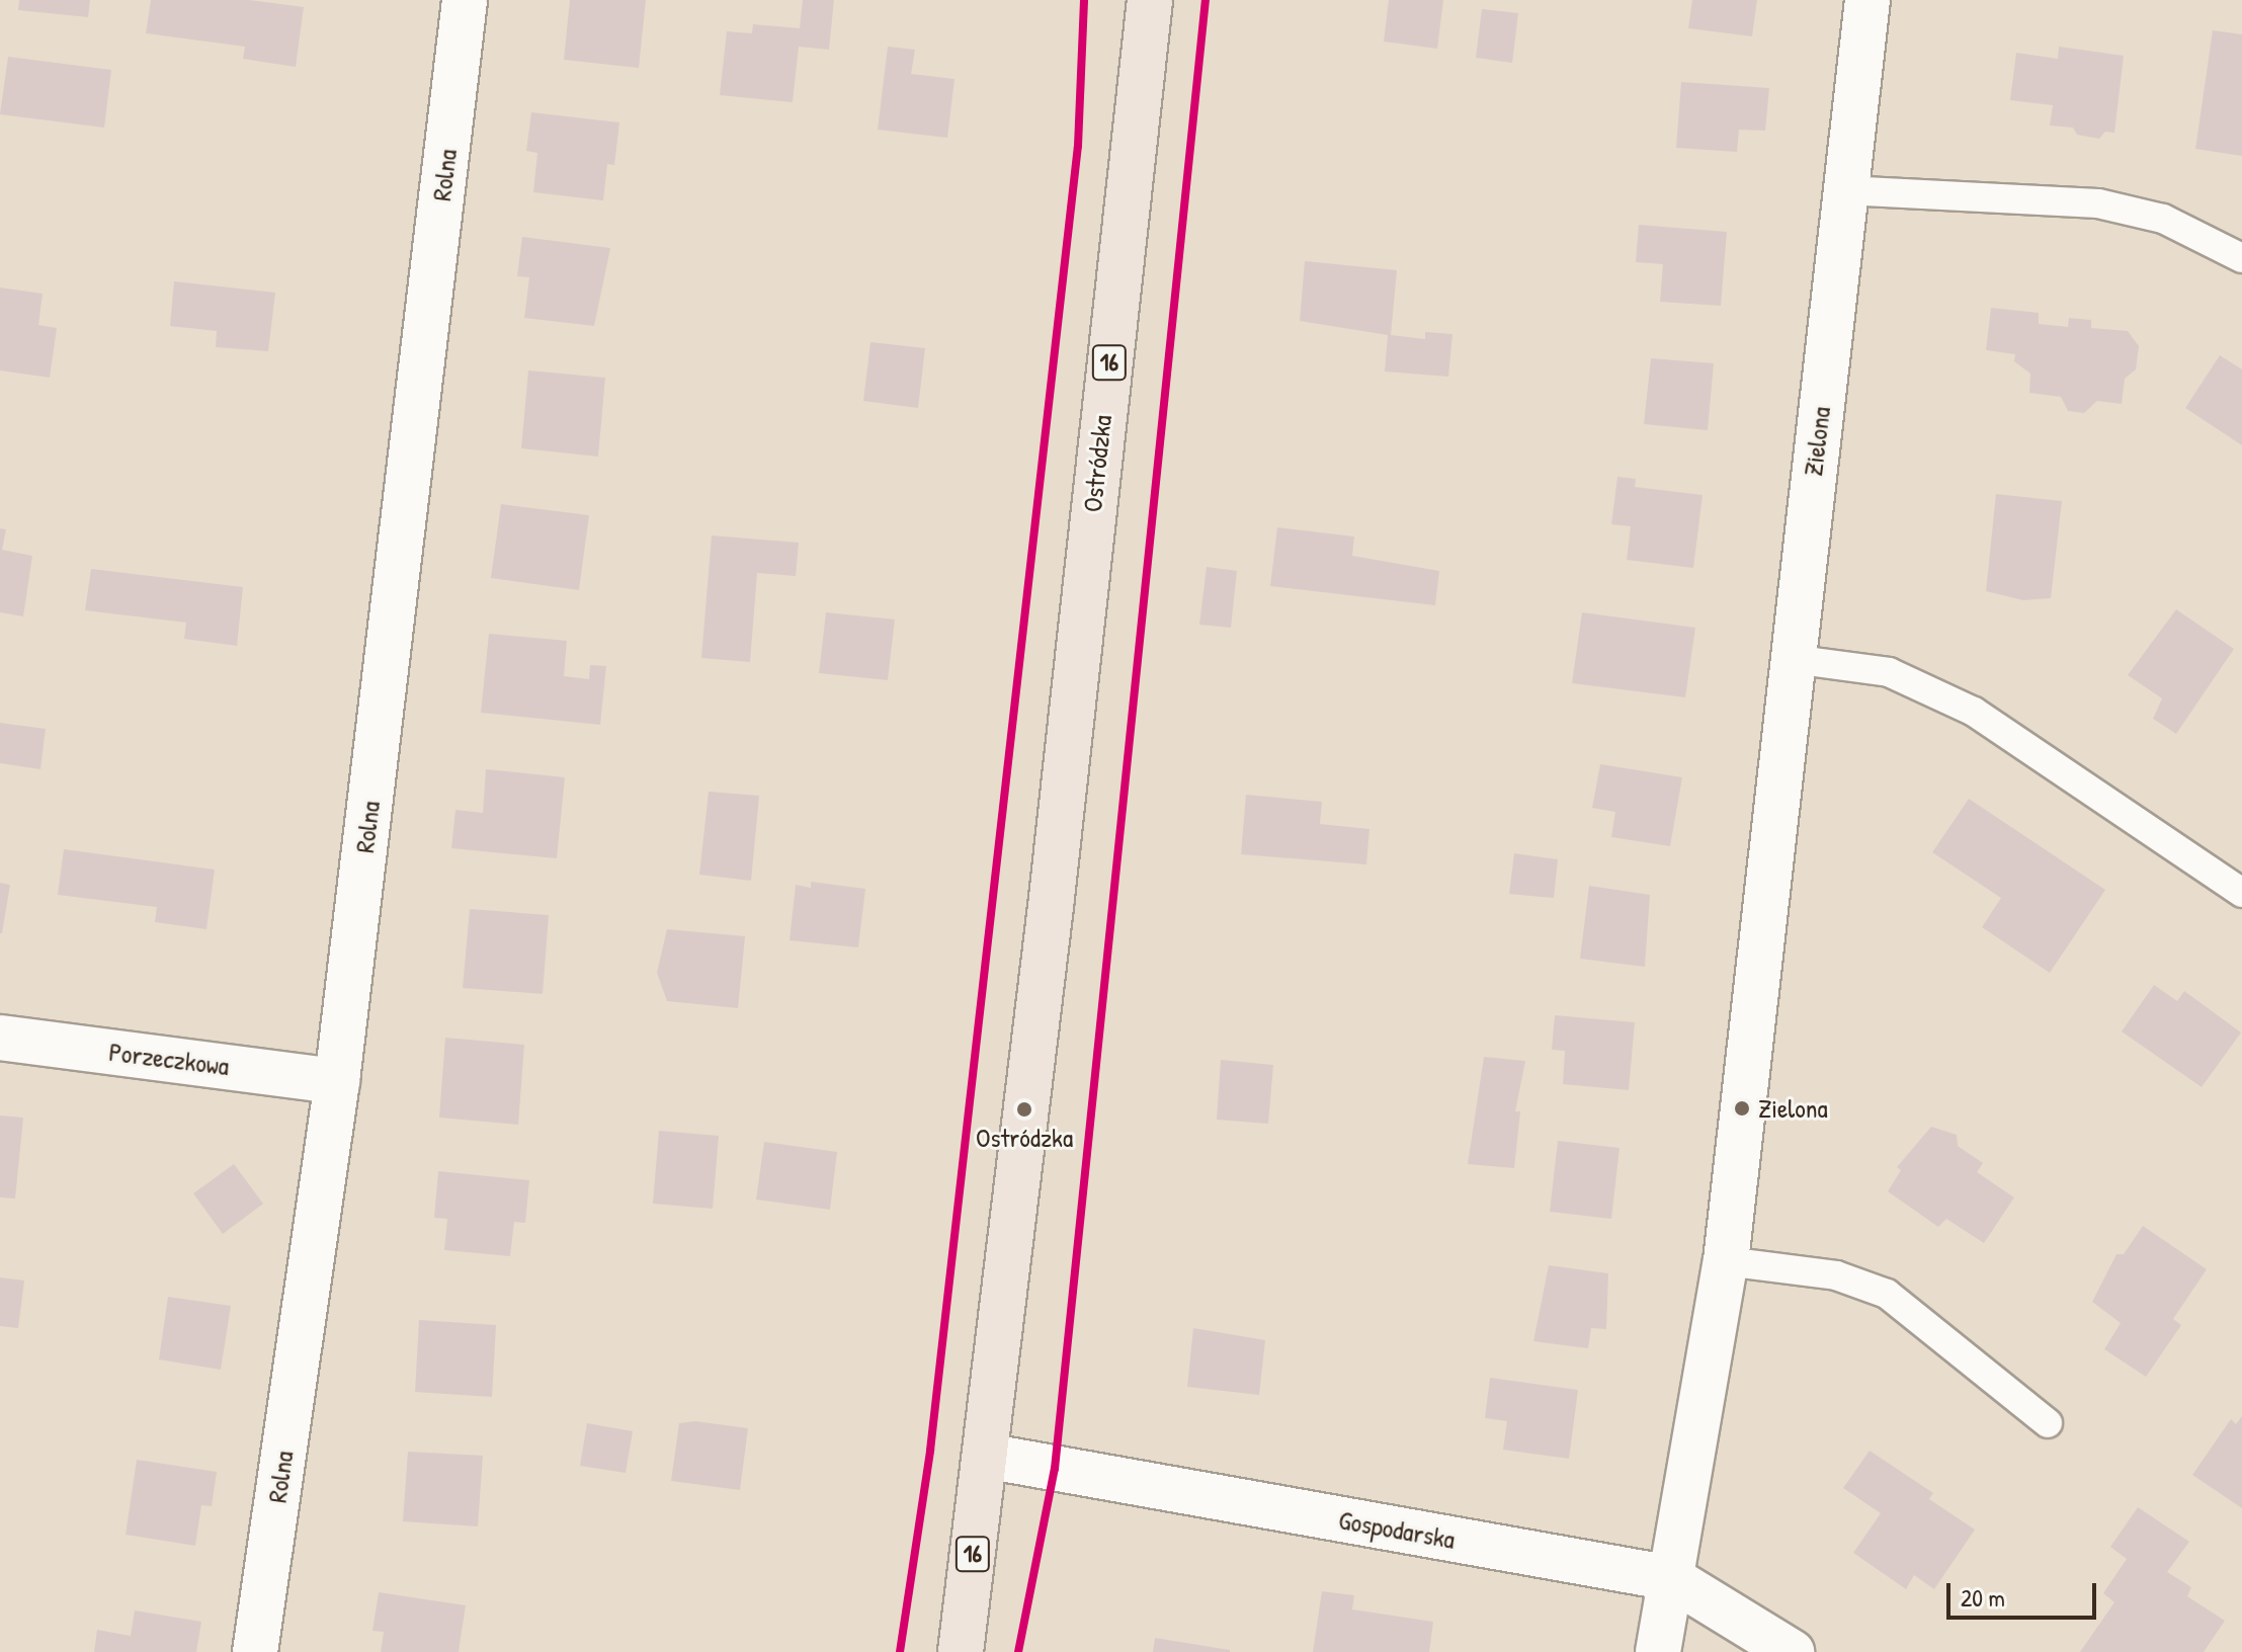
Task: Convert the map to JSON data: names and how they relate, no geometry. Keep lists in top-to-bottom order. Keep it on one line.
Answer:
{"streets":{"main road":["16","Ostródzka"],"street":["Rolna","Zielona","Porzeczkowa","Gospodarska"]},"crossings":[["Rolna","Porzeczkowa"],["Zielona","Gospodarska"],["Ostródzka","Gospodarska"]],"places":["Zielona","Ostródzka"],"scale_bar":"20 m"}
